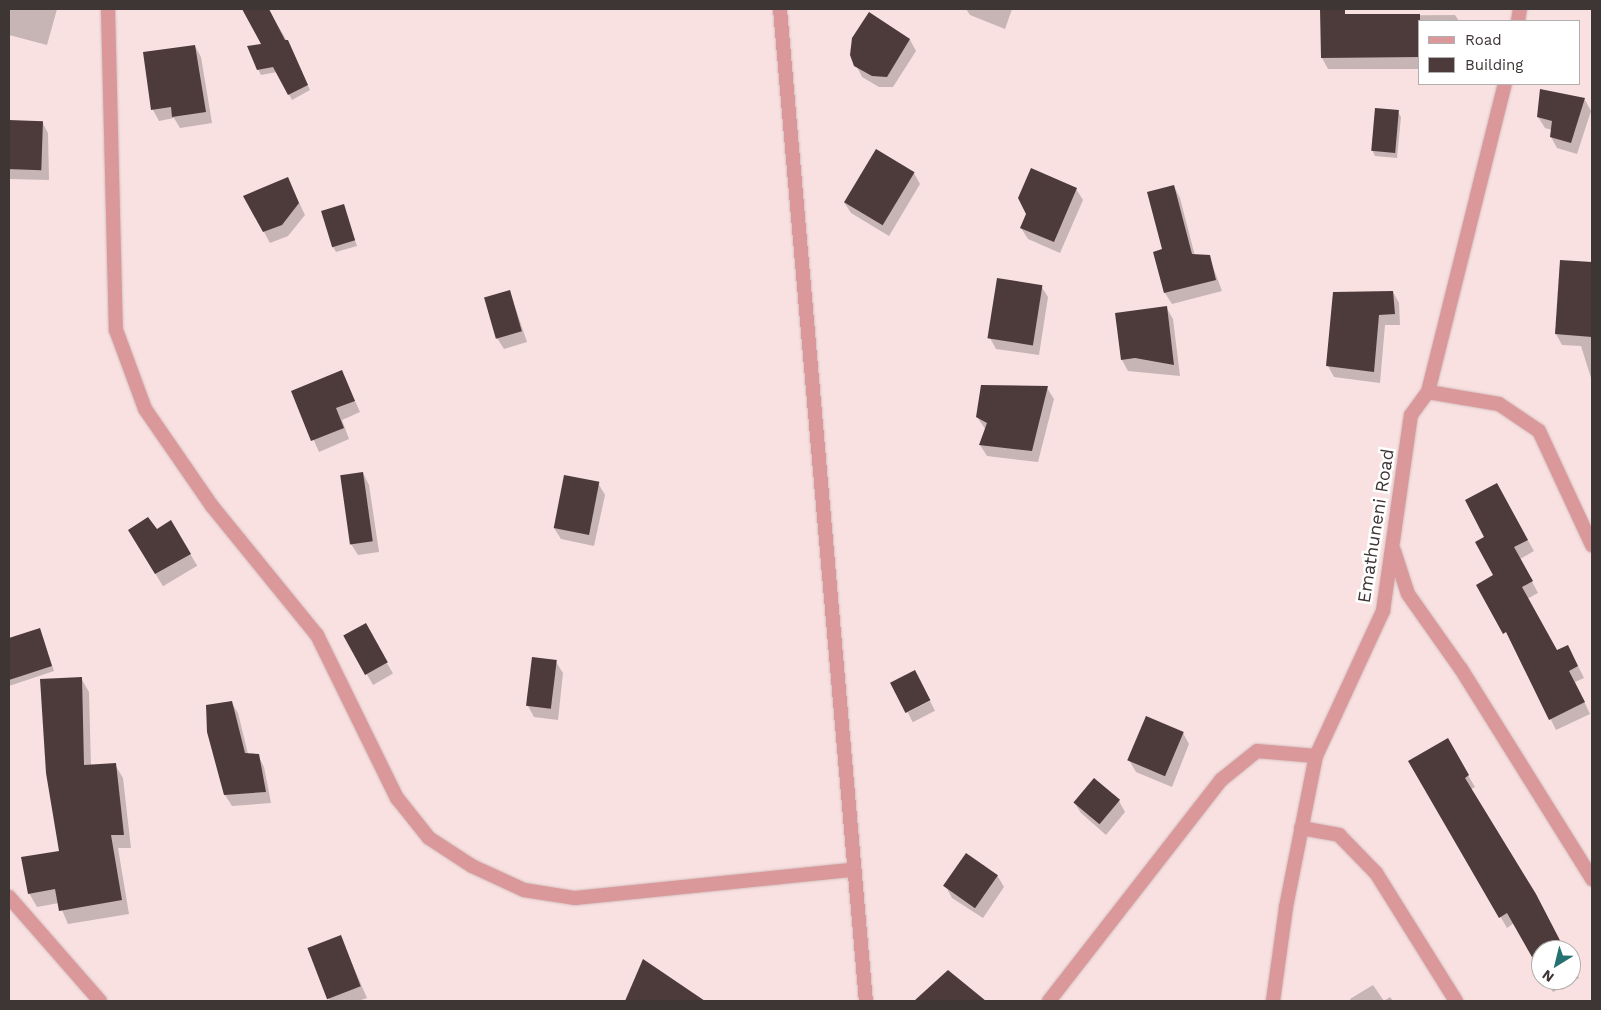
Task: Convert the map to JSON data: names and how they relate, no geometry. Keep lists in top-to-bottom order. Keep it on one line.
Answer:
{"streets":{"street":["Emathuneni Road"]},"legend":["Road","Building"],"north":"bottom left"}
